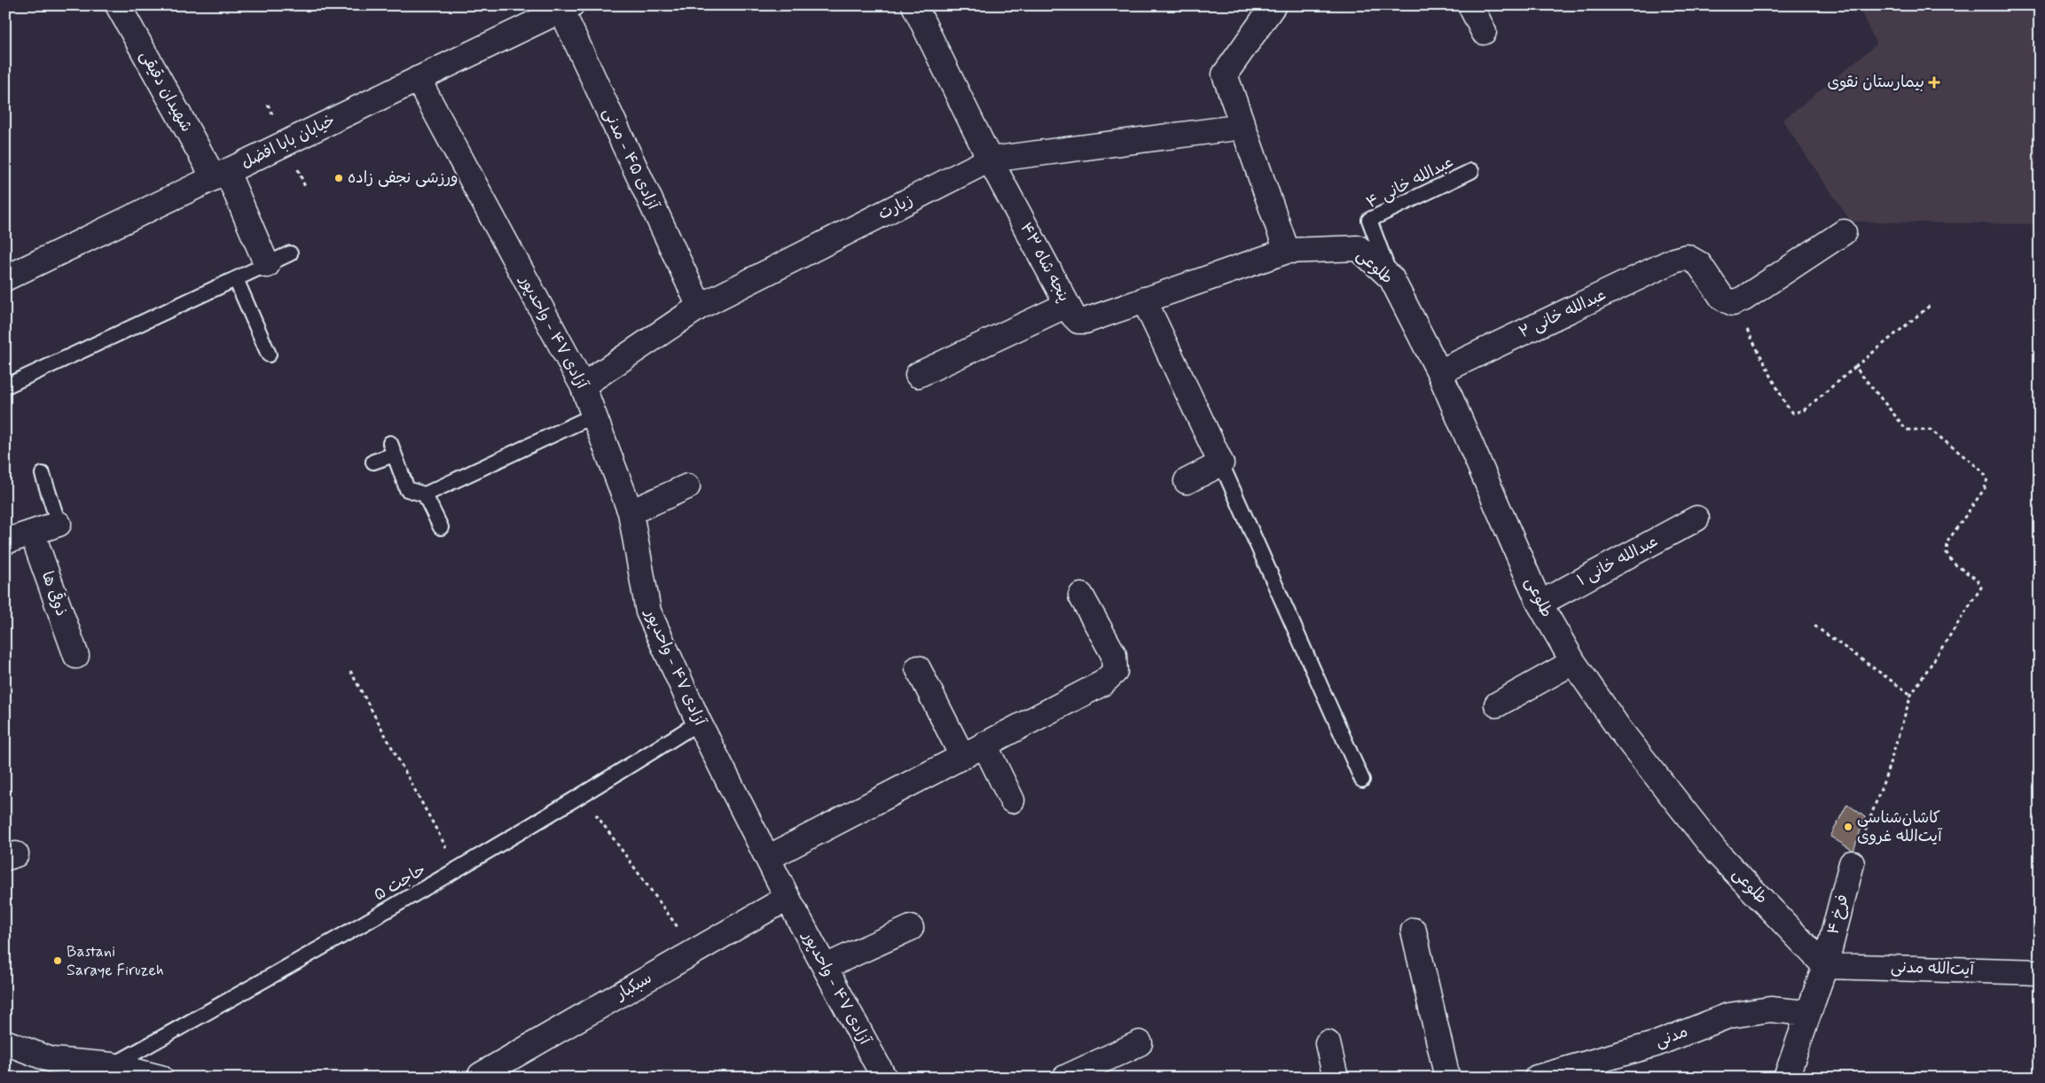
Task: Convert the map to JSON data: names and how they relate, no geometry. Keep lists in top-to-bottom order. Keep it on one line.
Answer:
{"streets":{"street":["شهیدان دقیقی","خیابان بابا افضل","آزادی ۴۵ - مدنی","زیارت","پنجه شاه ۴۳","طلوعی","عبدالله خانی ۲","آزادی ۴۷ - واحدپور","عبدالله خانی ۱","ذوقی ها","فرخ ۴","آیت‌الله مدنی","سبکبار","مدنی"],"lane":["عبدالله خانی ۴","حاجت ۵"]},"crossings":[["شهیدان دقیقی","خیابان بابا افضل"],["خیابان بابا افضل","آزادی ۴۵ - مدنی"],["خیابان بابا افضل","آزادی ۴۷ - واحدپور"],["آزادی ۴۵ - مدنی","زیارت"],["عبدالله خانی ۴","طلوعی"],["زیارت","پنجه شاه ۴۳"],["زیارت","آزادی ۴۷ - واحدپور"],["پنجه شاه ۴۳","طلوعی"],["طلوعی","عبدالله خانی ۲"],["طلوعی","عبدالله خانی ۱"],["طلوعی","فرخ ۴"],["طلوعی","آیت‌الله مدنی"],["آزادی ۴۷ - واحدپور","حاجت ۵"],["آزادی ۴۷ - واحدپور","سبکبار"],["فرخ ۴","آیت‌الله مدنی"],["فرخ ۴","مدنی"]],"places":{"health":["بیمارستان نقوی"],"other":["ورزشی نجفی زاده","کاشان‌شناسی آیت‌الله غروی","Bastani Saraye Firuzeh"]}}
